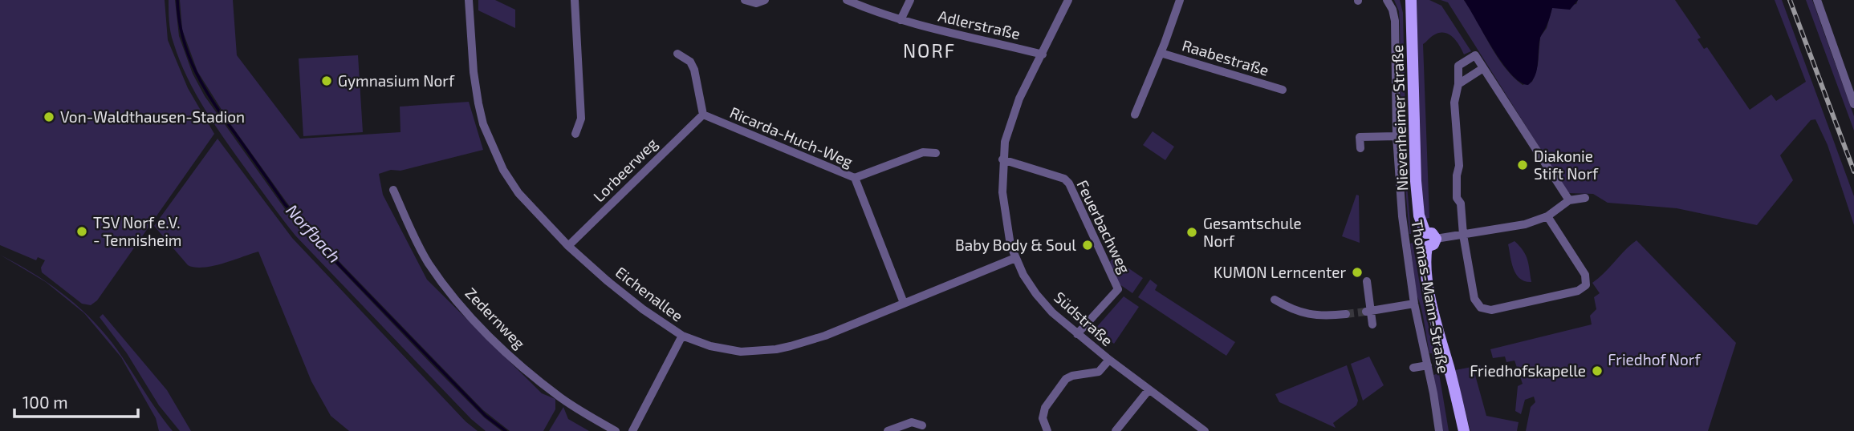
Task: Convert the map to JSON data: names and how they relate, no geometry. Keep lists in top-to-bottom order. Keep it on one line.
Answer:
{"streets":{"main road":["Nievenheimer Straße"],"street":["Adlerstraße","Raabestraße","Ricarda-Huch-Weg","Lorbeerweg","Feuerbachweg","Eichenallee","Thomas-Mann-Straße","Zedernweg","Südstraße"]},"crossings":[["Adlerstraße","Südstraße"],["Ricarda-Huch-Weg","Lorbeerweg"],["Lorbeerweg","Eichenallee"],["Feuerbachweg","Südstraße"],["Eichenallee","Südstraße"]],"districts":["NORF"],"water":["Norfbach"],"parks":["Friedhof Norf"],"places":["Gymnasium Norf","Von-Waldthausen-Stadion","Diakonie Stift Norf","TSV Norf e.V. - Tennisheim","Gesamtschule Norf","Baby Body & Soul","KUMON Lerncenter","Friedhofskapelle"],"scale_bar":"100 m"}
